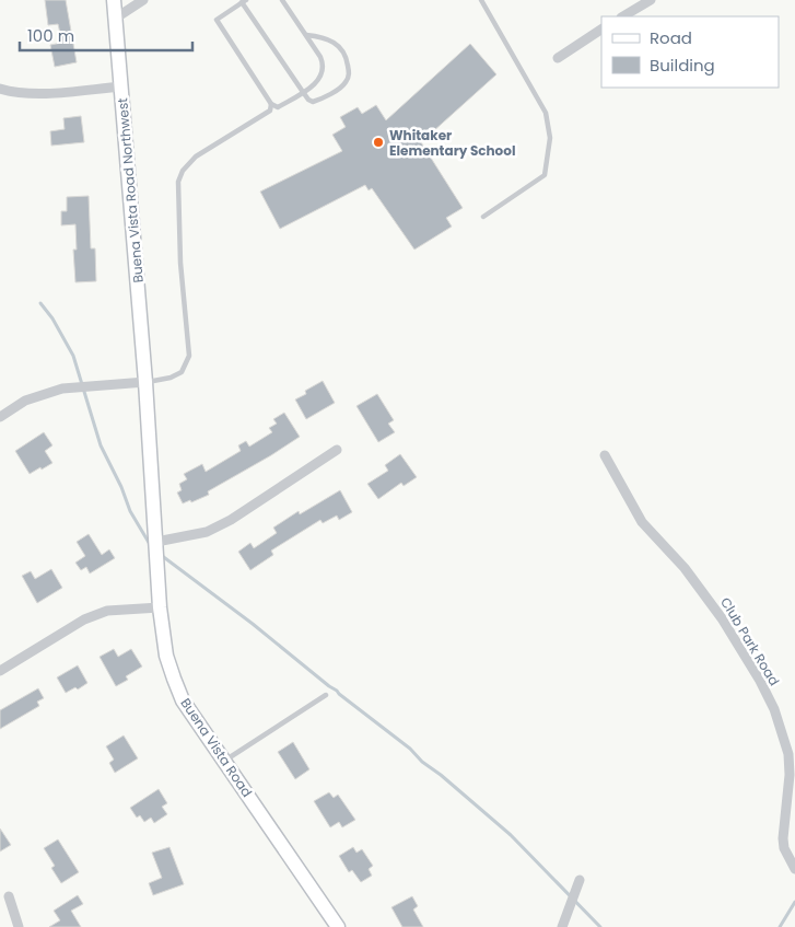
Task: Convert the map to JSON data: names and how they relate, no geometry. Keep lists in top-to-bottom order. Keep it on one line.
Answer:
{"streets":{"street":["Buena Vista Road Northwest","Club Park Road","Buena Vista Road"]},"crossings":[["Buena Vista Road Northwest","Buena Vista Road"]],"places":["Whitaker Elementary School"],"legend":["Road","Building"],"scale_bar":"100 m"}
